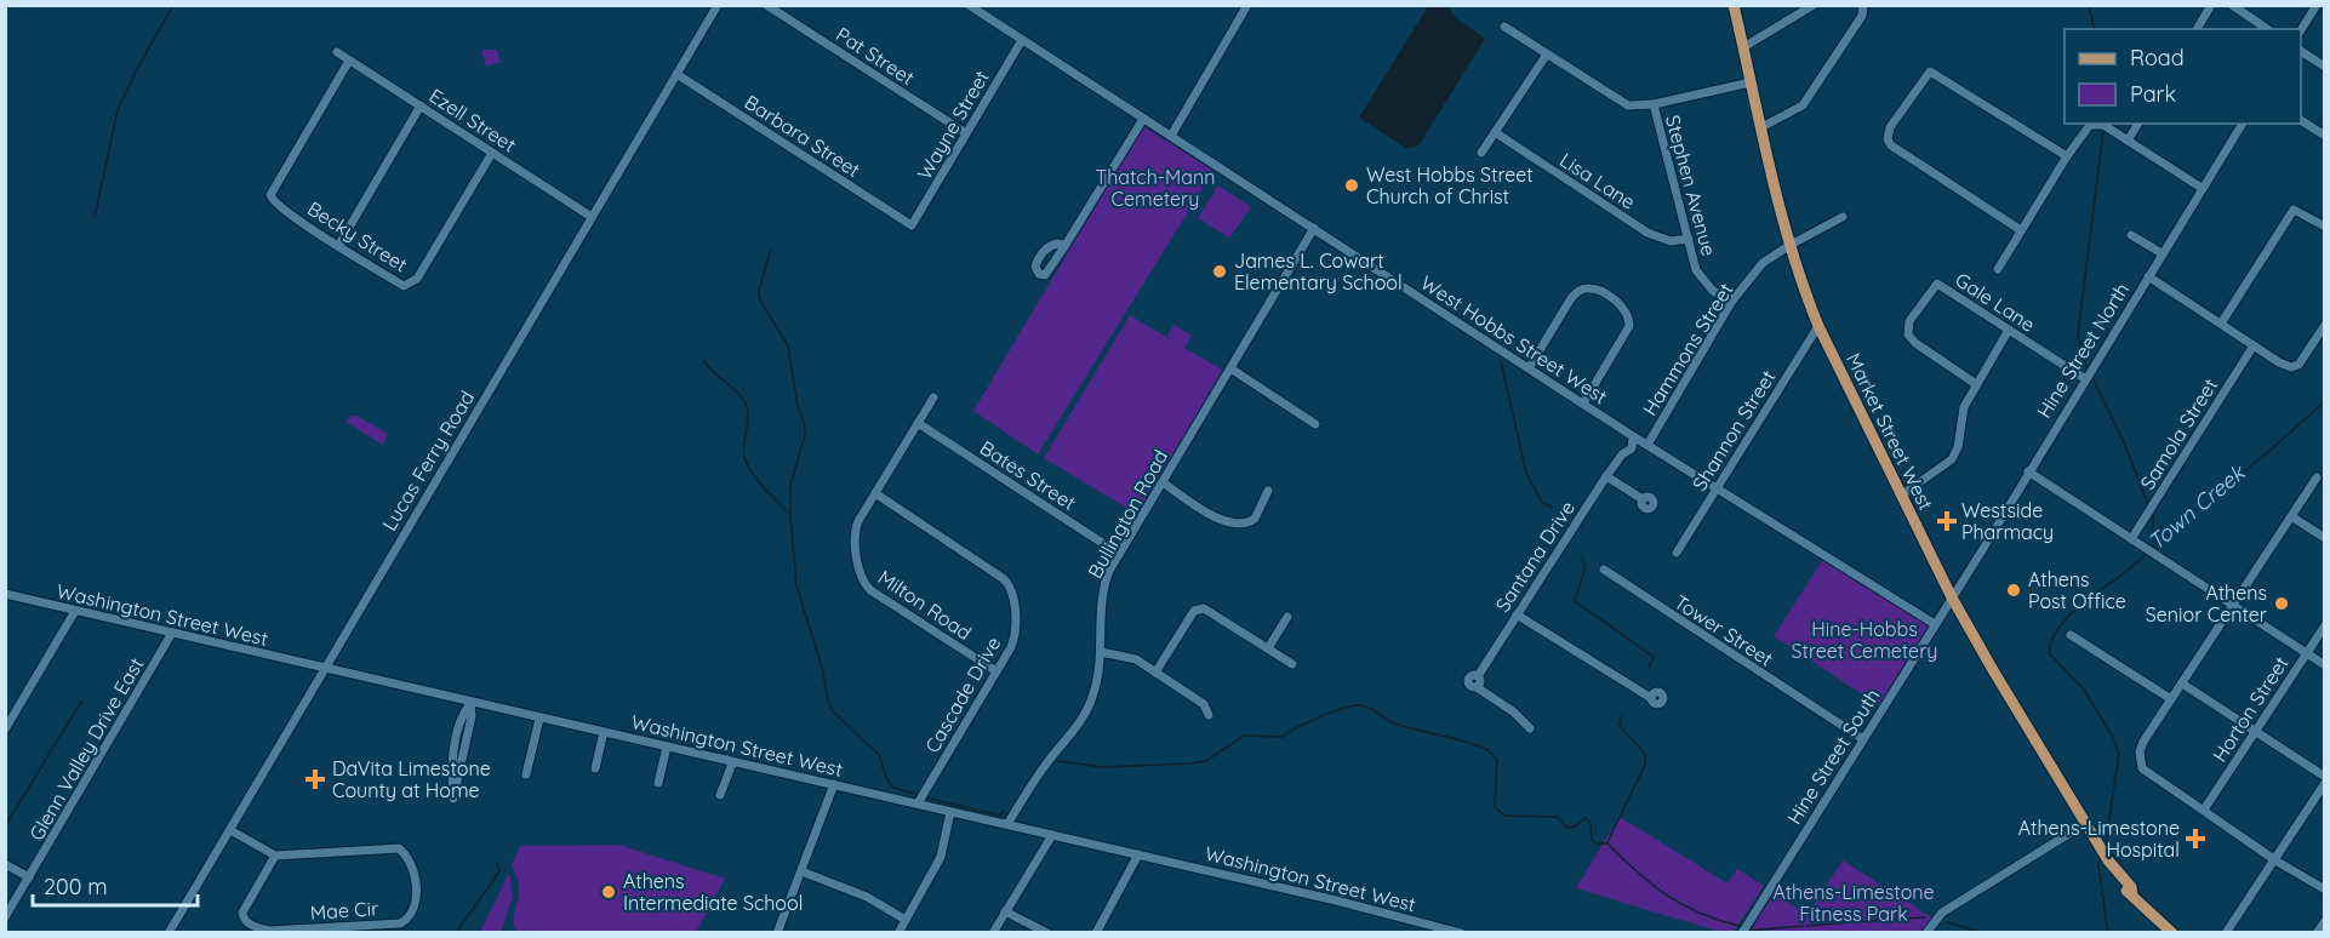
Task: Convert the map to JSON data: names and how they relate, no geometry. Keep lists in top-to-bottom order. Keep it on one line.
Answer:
{"streets":{"main road":["Market Street West"],"street":["Pat Street","Ezell Street","Wayne Street","Barbara Street","Lisa Lane","Stephen Avenue","Becky Street","Gale Lane","West Hobbs Street West","Hammons Street","Hine Street North","Shannon Street","Samola Street","Lucas Ferry Road","Bates Street","Bullington Road","Santana Drive","Milton Road","Washington Street West","Tower Street","Cascade Drive","Horton Street","Glenn Valley Drive East","Hine Street South","Mae Cir"]},"crossings":[["Pat Street","Wayne Street"],["Ezell Street","Becky Street"],["Ezell Street","Lucas Ferry Road"],["Wayne Street","Barbara Street"],["Wayne Street","West Hobbs Street West"],["Barbara Street","Lucas Ferry Road"],["Lisa Lane","Stephen Avenue"],["Stephen Avenue","Hammons Street"],["Gale Lane","Hine Street North"],["West Hobbs Street West","Hammons Street"],["West Hobbs Street West","Shannon Street"],["West Hobbs Street West","Bullington Road"],["West Hobbs Street West","Santana Drive"],["West Hobbs Street West","Hine Street South"],["Hammons Street","Market Street West"],["Hine Street North","Market Street West"],["Hine Street North","Hine Street South"],["Shannon Street","Market Street West"],["Market Street West","Hine Street South"],["Lucas Ferry Road","Washington Street West"],["Bates Street","Bullington Road"],["Bates Street","Milton Road"],["Bullington Road","Washington Street West"],["Milton Road","Cascade Drive"],["Washington Street West","Cascade Drive"],["Washington Street West","Glenn Valley Drive East"],["Tower Street","Hine Street South"]],"water":["Town Creek"],"parks":["Thatch-Mann Cemetery","Hine-Hobbs Street Cemetery","Athens-Limestone Fitness Park"],"places":{"other":["West Hobbs Street Church of Christ","James L. Cowart Elementary School","Athens Post Office","Athens Senior Center","Athens Intermediate School"],"health":["Westside Pharmacy","DaVita Limestone County at Home","Athens-Limestone Hospital"]},"legend":["Road","Park"],"scale_bar":"200 m"}
